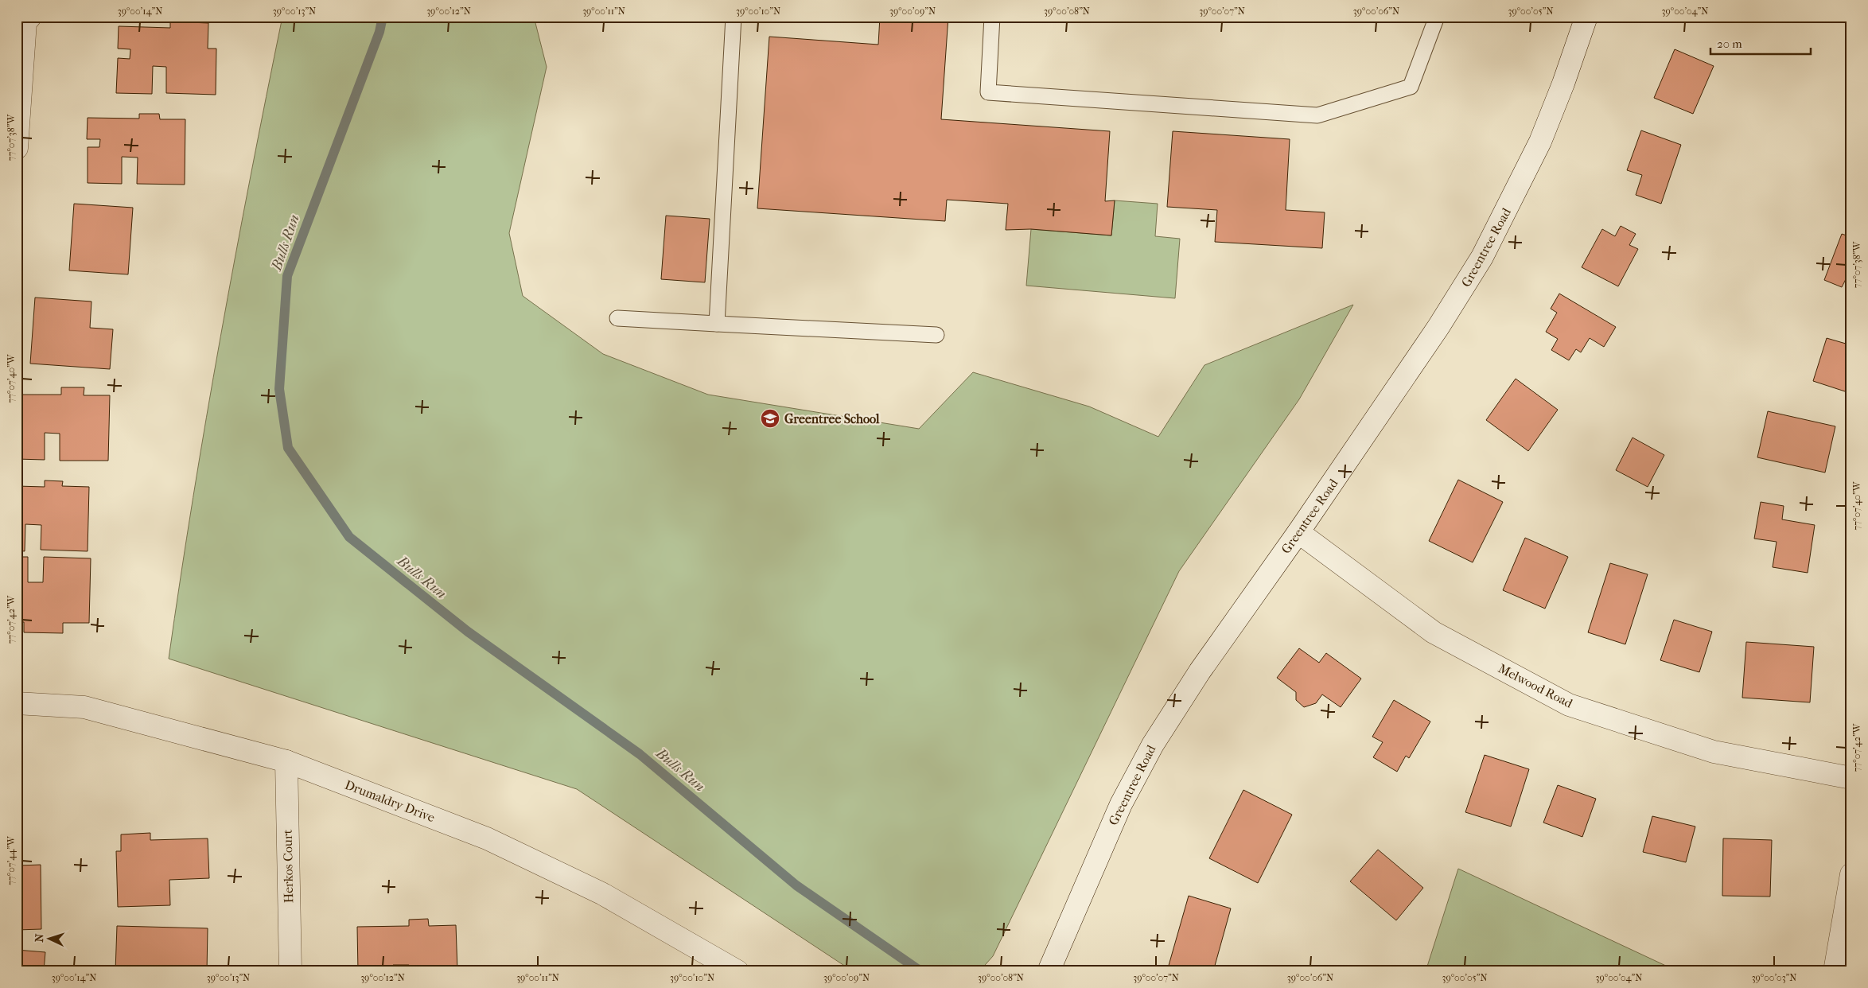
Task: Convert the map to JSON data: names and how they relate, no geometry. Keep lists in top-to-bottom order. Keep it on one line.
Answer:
{"streets":{"street":["Greentree Road","Melwood Road","Drumaldry Drive","Herkos Court"]},"crossings":[["Greentree Road","Melwood Road"],["Drumaldry Drive","Herkos Court"]],"water":["Bulls Run"],"places":{"school or university":["Greentree School"]},"scale_bar":"20 m","north":"left","coordinates":["39°00'14\"N","39°00'13\"N","39°00'12\"N","39°00'11\"N","39°00'10\"N","39°00'09\"N","39°00'08\"N","39°00'07\"N","39°00'06\"N","39°00'05\"N","39°00'04\"N","77°07'38\"W","77°07'40\"W","77°07'42\"W","77°07'44\"W","39°00'03\"N"]}
